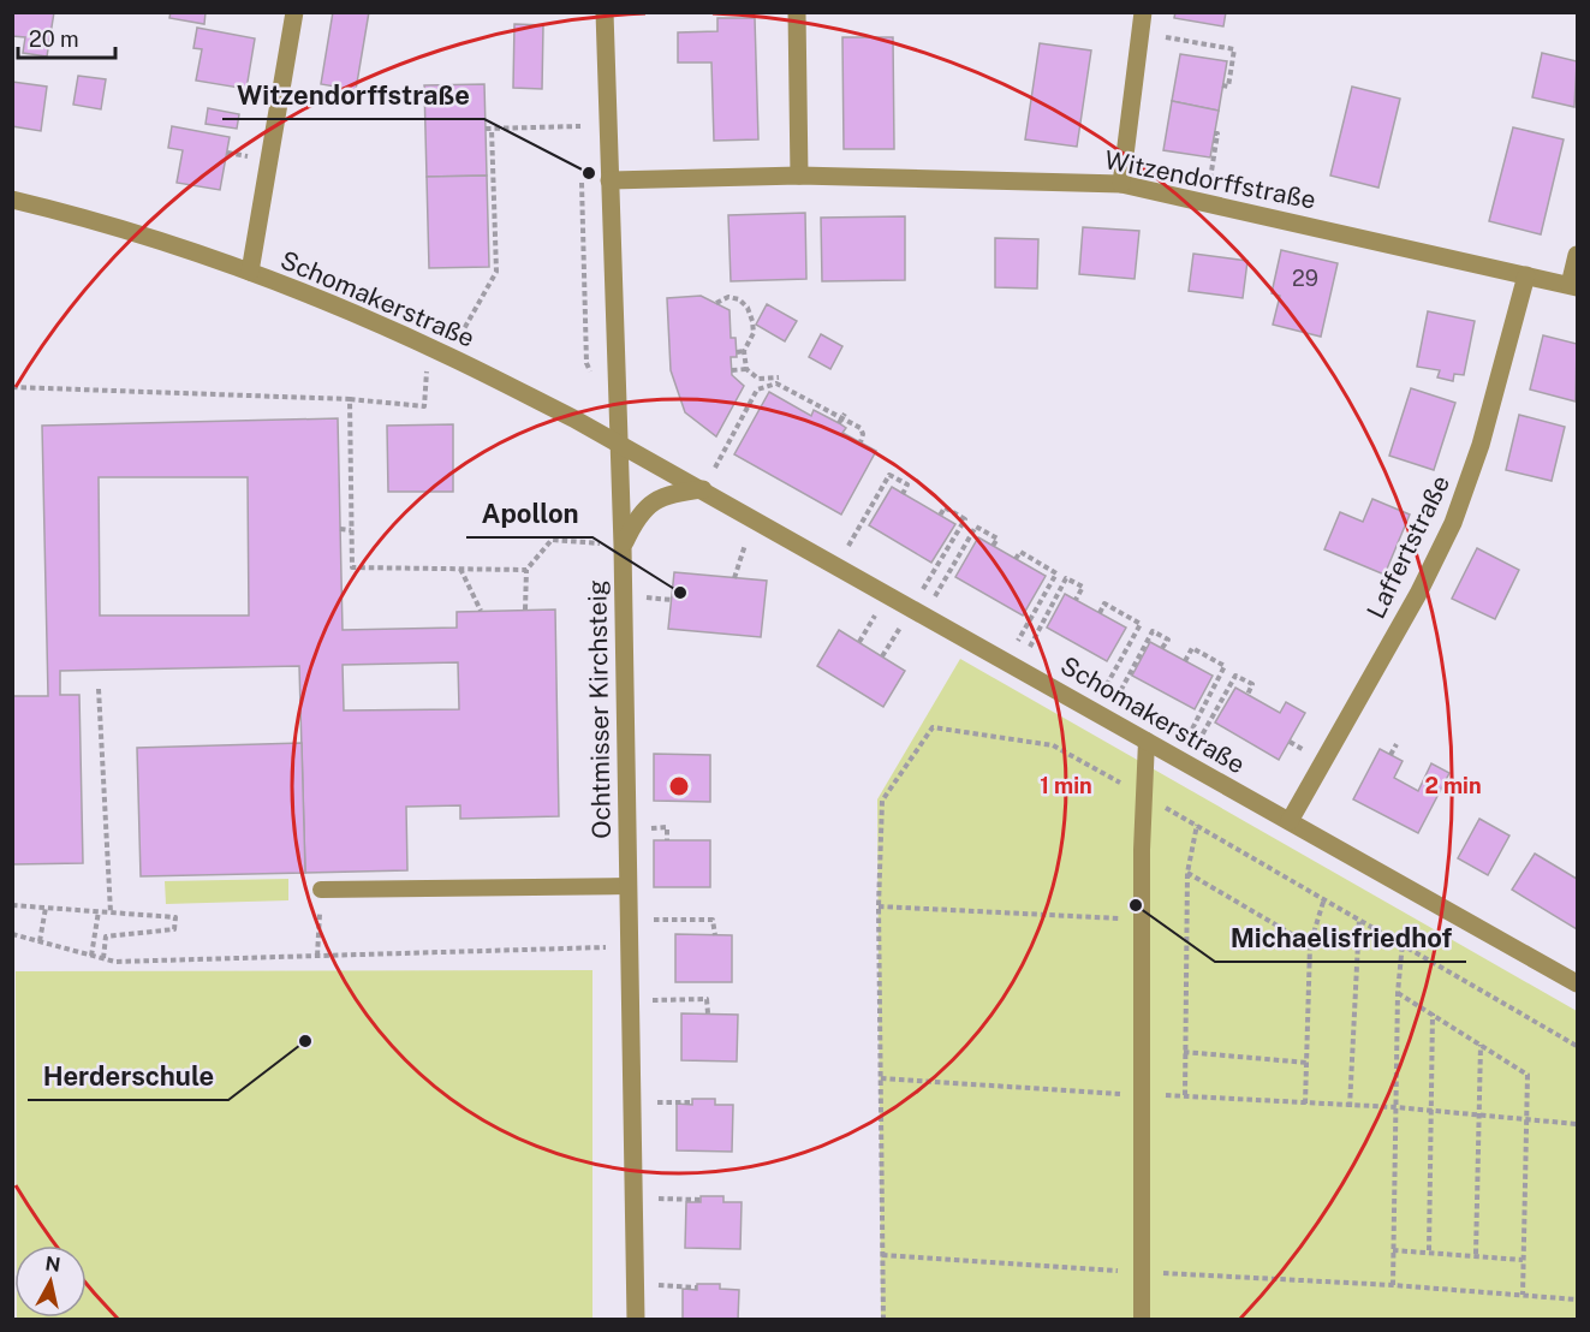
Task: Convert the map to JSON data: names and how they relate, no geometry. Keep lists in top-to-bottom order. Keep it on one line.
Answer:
{"streets":{"street":["Witzendorffstraße","Schomakerstraße","Laffertstraße","Ochtmisser Kirchsteig"]},"crossings":[["Witzendorffstraße","Laffertstraße"],["Witzendorffstraße","Ochtmisser Kirchsteig"],["Schomakerstraße","Laffertstraße"],["Schomakerstraße","Ochtmisser Kirchsteig"]],"places":["Witzendorffstraße","Apollon","Michaelisfriedhof","Herderschule"],"house_numbers":["29"],"scale_bar":"20 m","north":"top","rings":["1 min","2 min"]}
